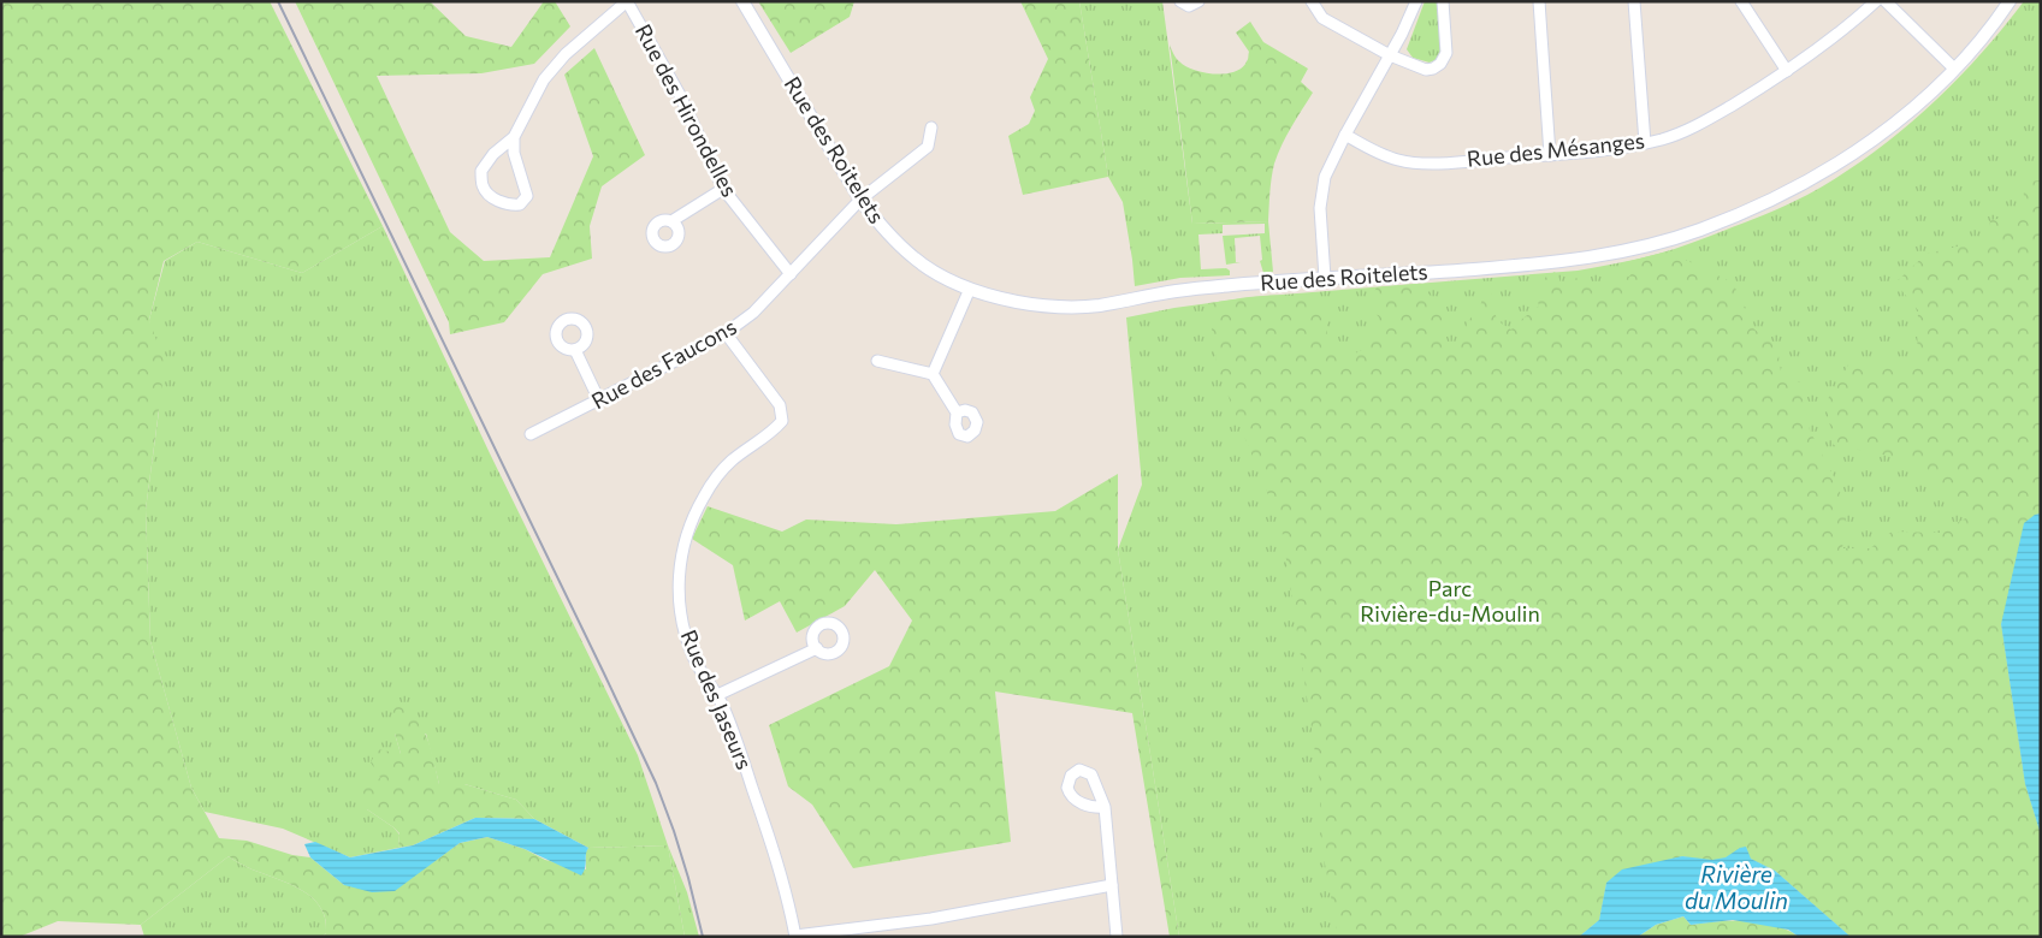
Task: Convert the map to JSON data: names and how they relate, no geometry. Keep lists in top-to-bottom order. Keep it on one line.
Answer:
{"streets":{"street":["Rue des Hirondelles","Rue des Roitelets","Rue des Mésanges","Rue des Faucons","Rue des Jaseurs"]},"crossings":[["Rue des Hirondelles","Rue des Faucons"],["Rue des Roitelets","Rue des Faucons"],["Rue des Faucons","Rue des Jaseurs"]],"water":["Rivière du Moulin"],"parks":["Parc Rivière-du-Moulin"]}
